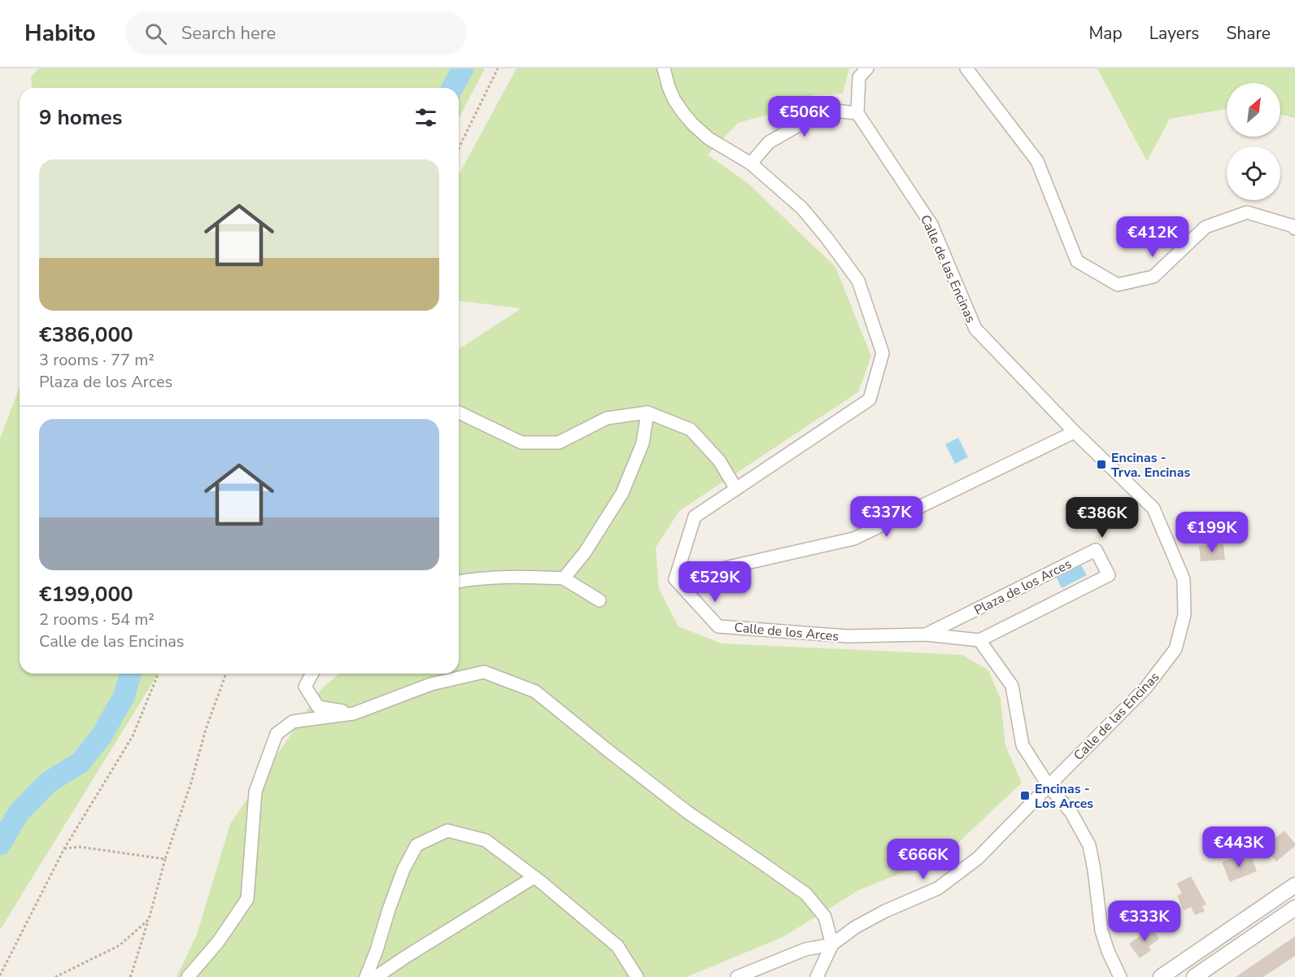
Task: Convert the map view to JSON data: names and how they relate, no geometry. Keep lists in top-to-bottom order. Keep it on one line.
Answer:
{"streets":{"street":["Calle de las Encinas","Plaza de los Arces","Calle de los Arces"]},"crossings":[["Plaza de los Arces","Calle de los Arces"]],"places":{"transit":["Encinas - Trva. Encinas","Encinas - Los Arces"]},"north":"top right","page":{"header":"Habito","search":"Search here","nav":["Map","Layers","Share"],"heading":"9 homes","price":["€506K","€412K","€337K","€386K","€199K","€529K","€443K","€666K","€333K"],"list":[{"name":"€386,000","note":"3 rooms · 77 m² · Plaza de los Arces"},{"name":"€199,000","note":"2 rooms · 54 m² · Calle de las Encinas"}]}}
